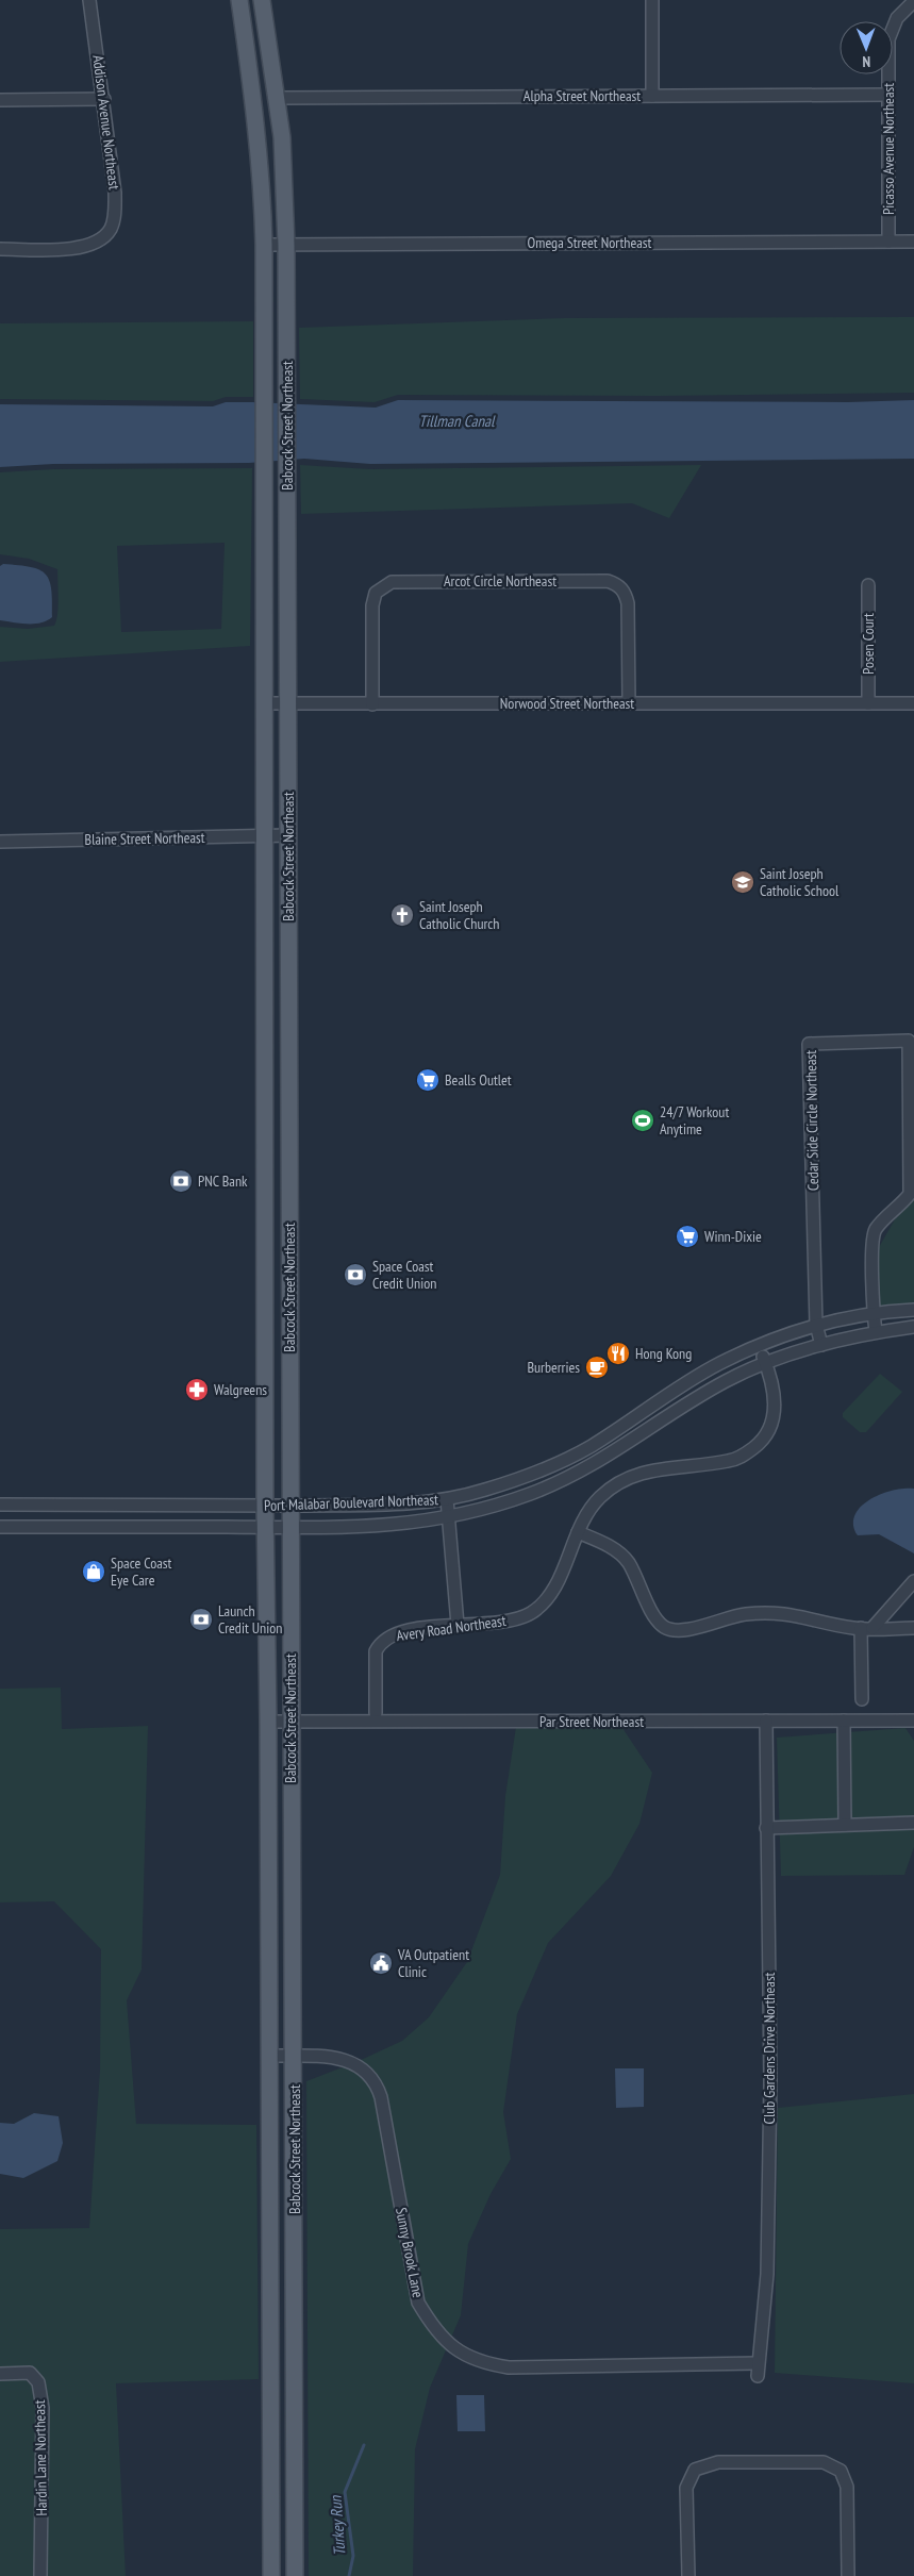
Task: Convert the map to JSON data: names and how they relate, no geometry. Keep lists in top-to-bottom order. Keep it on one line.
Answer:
{"streets":{"main road":["Babcock Street Northeast"],"street":["Alpha Street Northeast","Addison Avenue Northeast","Picasso Avenue Northeast","Omega Street Northeast","Arcot Circle Northeast","Posen Court","Norwood Street Northeast","Blaine Street Northeast","Cedar Side Circle Northeast","Port Malabar Boulevard Northeast","Avery Road Northeast","Par Street Northeast","Club Gardens Drive Northeast","Sunny Brook Lane","Hardin Lane Northeast"]},"crossings":[["Alpha Street Northeast","Picasso Avenue Northeast"],["Alpha Street Northeast","Babcock Street Northeast"],["Picasso Avenue Northeast","Omega Street Northeast"],["Omega Street Northeast","Babcock Street Northeast"],["Babcock Street Northeast","Norwood Street Northeast"],["Babcock Street Northeast","Blaine Street Northeast"],["Babcock Street Northeast","Port Malabar Boulevard Northeast"],["Babcock Street Northeast","Par Street Northeast"],["Babcock Street Northeast","Sunny Brook Lane"],["Arcot Circle Northeast","Norwood Street Northeast"],["Posen Court","Norwood Street Northeast"],["Cedar Side Circle Northeast","Port Malabar Boulevard Northeast"],["Port Malabar Boulevard Northeast","Avery Road Northeast"],["Par Street Northeast","Club Gardens Drive Northeast"],["Club Gardens Drive Northeast","Sunny Brook Lane"]],"water":["Tillman Canal","Turkey Run"],"places":{"school or university":["Saint Joseph Catholic School"],"church":["Saint Joseph Catholic Church"],"supermarket":["Bealls Outlet","Winn-Dixie"],"sports":["24/7 Workout Anytime"],"bank":["PNC Bank","Space Coast Credit Union","Launch Credit Union"],"restaurant":["Hong Kong"],"cafe":["Burberries"],"pharmacy":["Walgreens"],"shop":["Space Coast Eye Care"],"public building":["VA Outpatient Clinic"]},"north":"bottom"}
